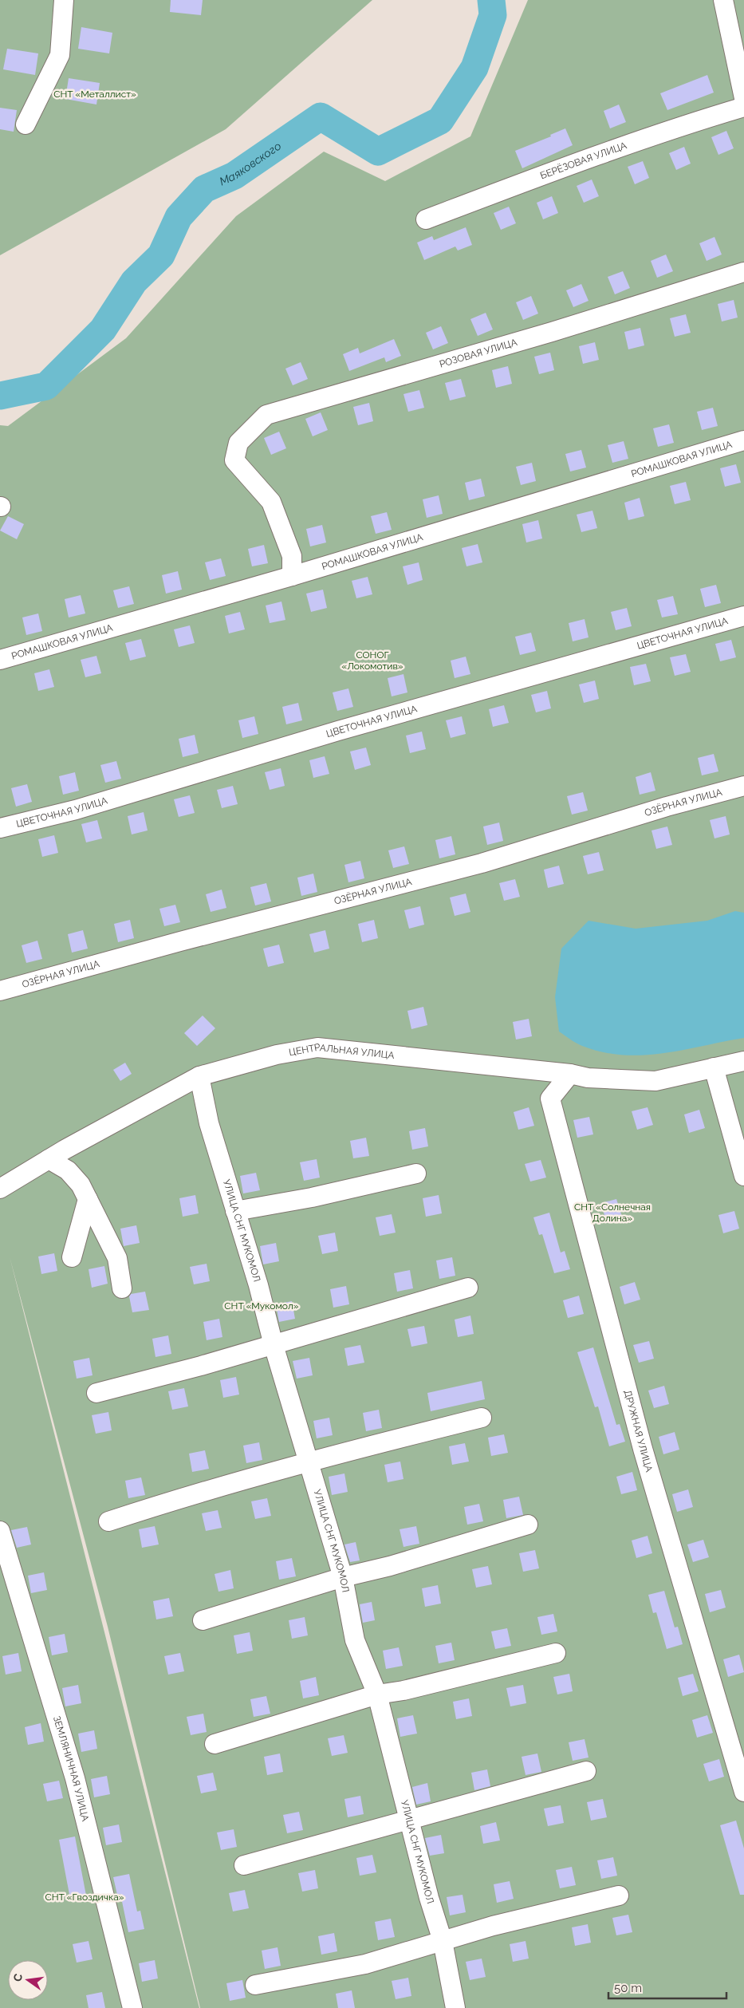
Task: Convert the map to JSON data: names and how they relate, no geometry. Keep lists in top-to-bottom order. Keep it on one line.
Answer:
{"streets":{"street":["БЕРЁЗОВАЯ УЛИЦА","РОЗОВАЯ УЛИЦА","РОМАШКОВАЯ УЛИЦА","ЦВЕТОЧНАЯ УЛИЦА","ОЗЁРНАЯ УЛИЦА","ЦЕНТРАЛЬНАЯ УЛИЦА","УЛИЦА СНГ МУКОМОЛ","ДРУЖНАЯ УЛИЦА","ЗЕМЛЯНИЧНАЯ УЛИЦА"]},"crossings":[["РОЗОВАЯ УЛИЦА","РОМАШКОВАЯ УЛИЦА"],["ЦЕНТРАЛЬНАЯ УЛИЦА","УЛИЦА СНГ МУКОМОЛ"],["ЦЕНТРАЛЬНАЯ УЛИЦА","ДРУЖНАЯ УЛИЦА"]],"water":["Маяковского"],"parks":["СНТ «Металлист»","СОНОГ «Локомотив»","СНТ «Солнечная Долина»","СНТ «Мукомол»","СНТ «Гвоздичка»"],"scale_bar":"50 m","north":"left"}
